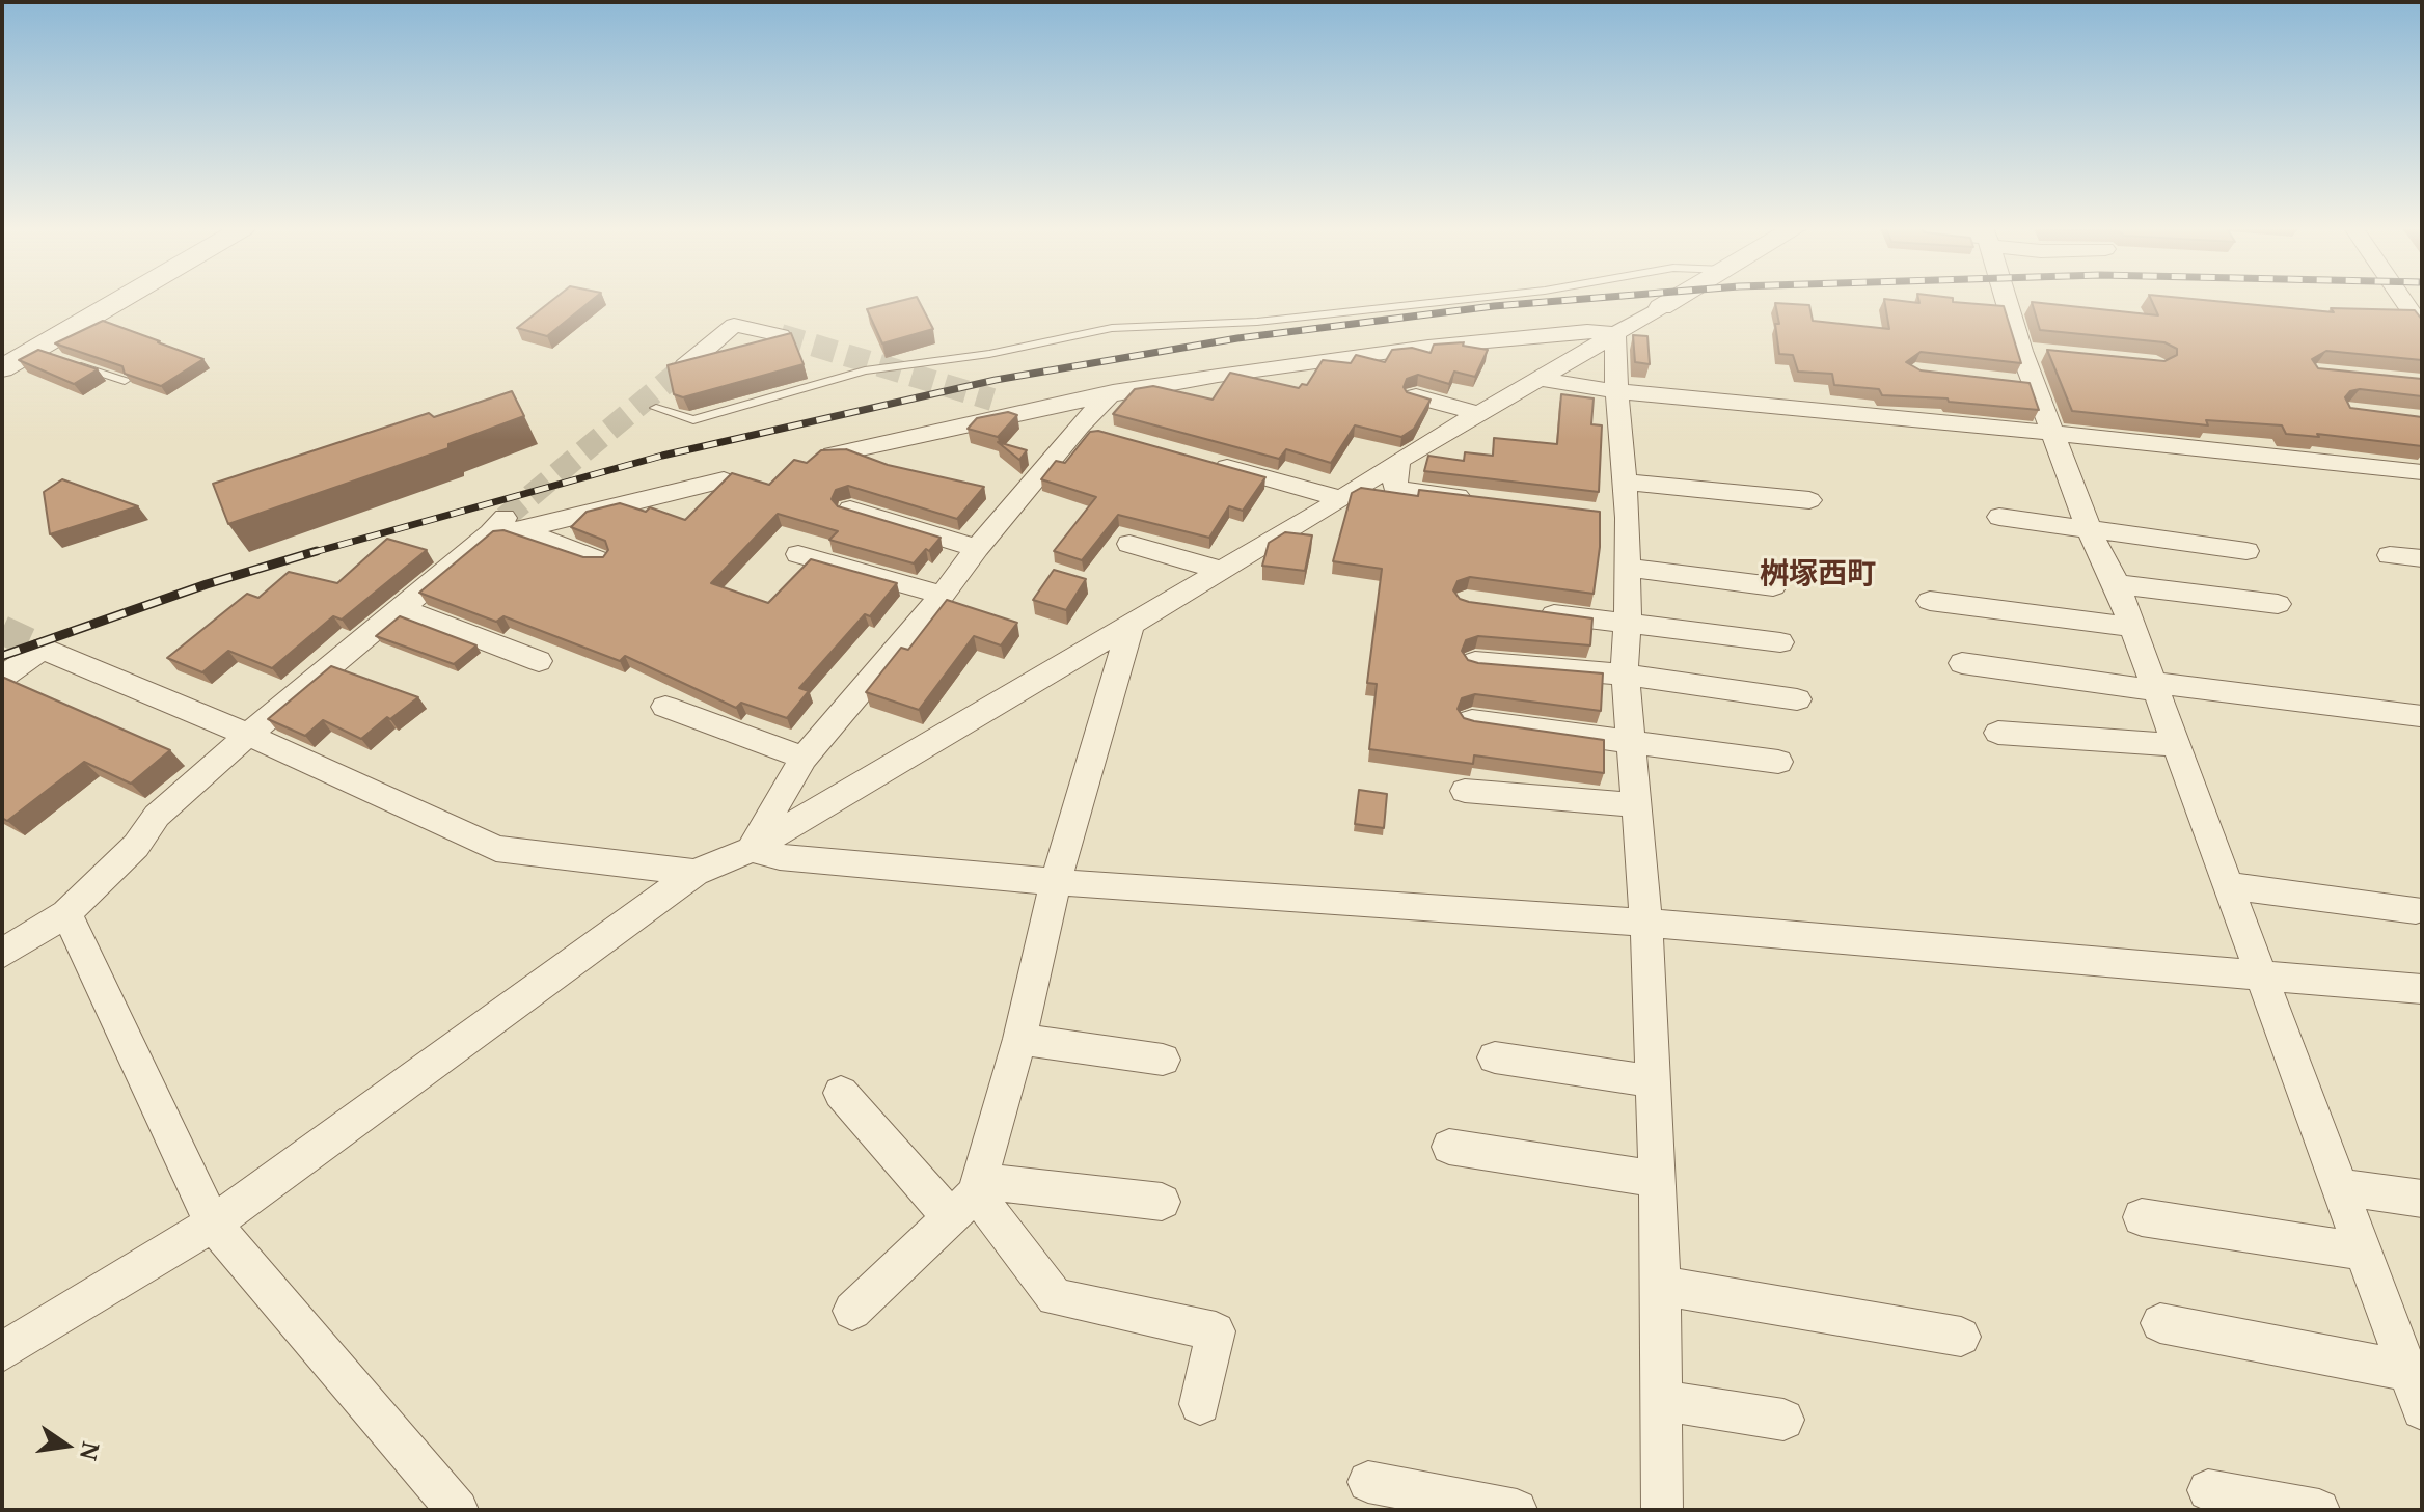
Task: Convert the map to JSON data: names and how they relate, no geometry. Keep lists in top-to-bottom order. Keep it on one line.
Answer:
{"districts":["桝塚西町"],"north":"right"}
